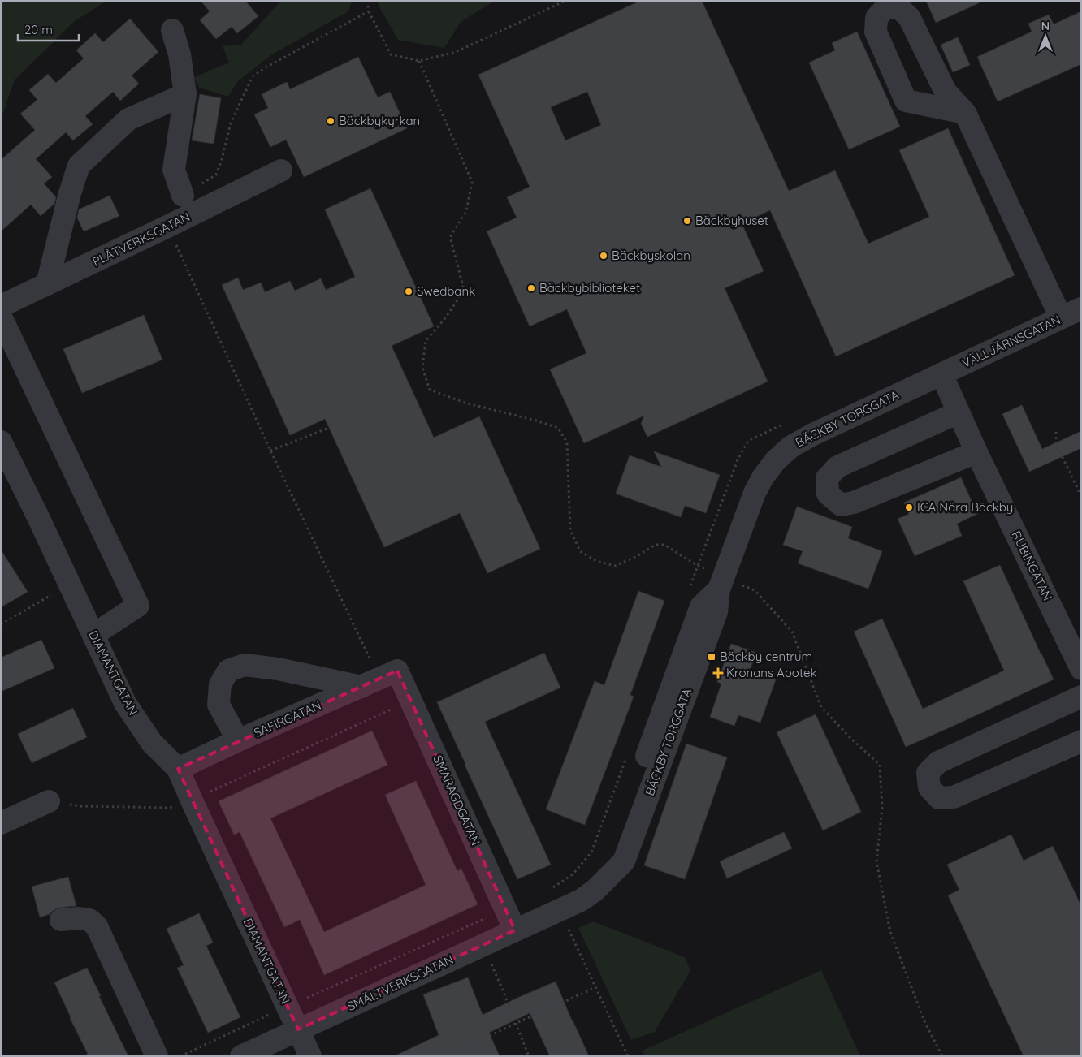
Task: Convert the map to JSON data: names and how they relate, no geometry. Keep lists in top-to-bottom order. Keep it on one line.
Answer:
{"streets":{"street":["PLÅTVERKSGATAN","VÄLLJÄRNSGATAN","BÄCKBY TORGGATA","RUBINGATAN","DIAMANTGATAN","SAFIRGATAN","SMARAGDGATAN","SMÄLTVERKSGATAN"]},"crossings":[["VÄLLJÄRNSGATAN","BÄCKBY TORGGATA"],["VÄLLJÄRNSGATAN","RUBINGATAN"],["BÄCKBY TORGGATA","RUBINGATAN"],["BÄCKBY TORGGATA","SMÄLTVERKSGATAN"],["DIAMANTGATAN","SAFIRGATAN"],["DIAMANTGATAN","SMÄLTVERKSGATAN"],["SAFIRGATAN","SMARAGDGATAN"],["SMARAGDGATAN","SMÄLTVERKSGATAN"]],"places":{"other":["Bäckbykyrkan","Bäckbyhuset","Bäckbyskolan","Bäckbybiblioteket","Swedbank","ICA Nära Bäckby"],"transit":["Bäckby centrum"],"health":["Kronans Apotek"]},"scale_bar":"20 m","north":"top"}
